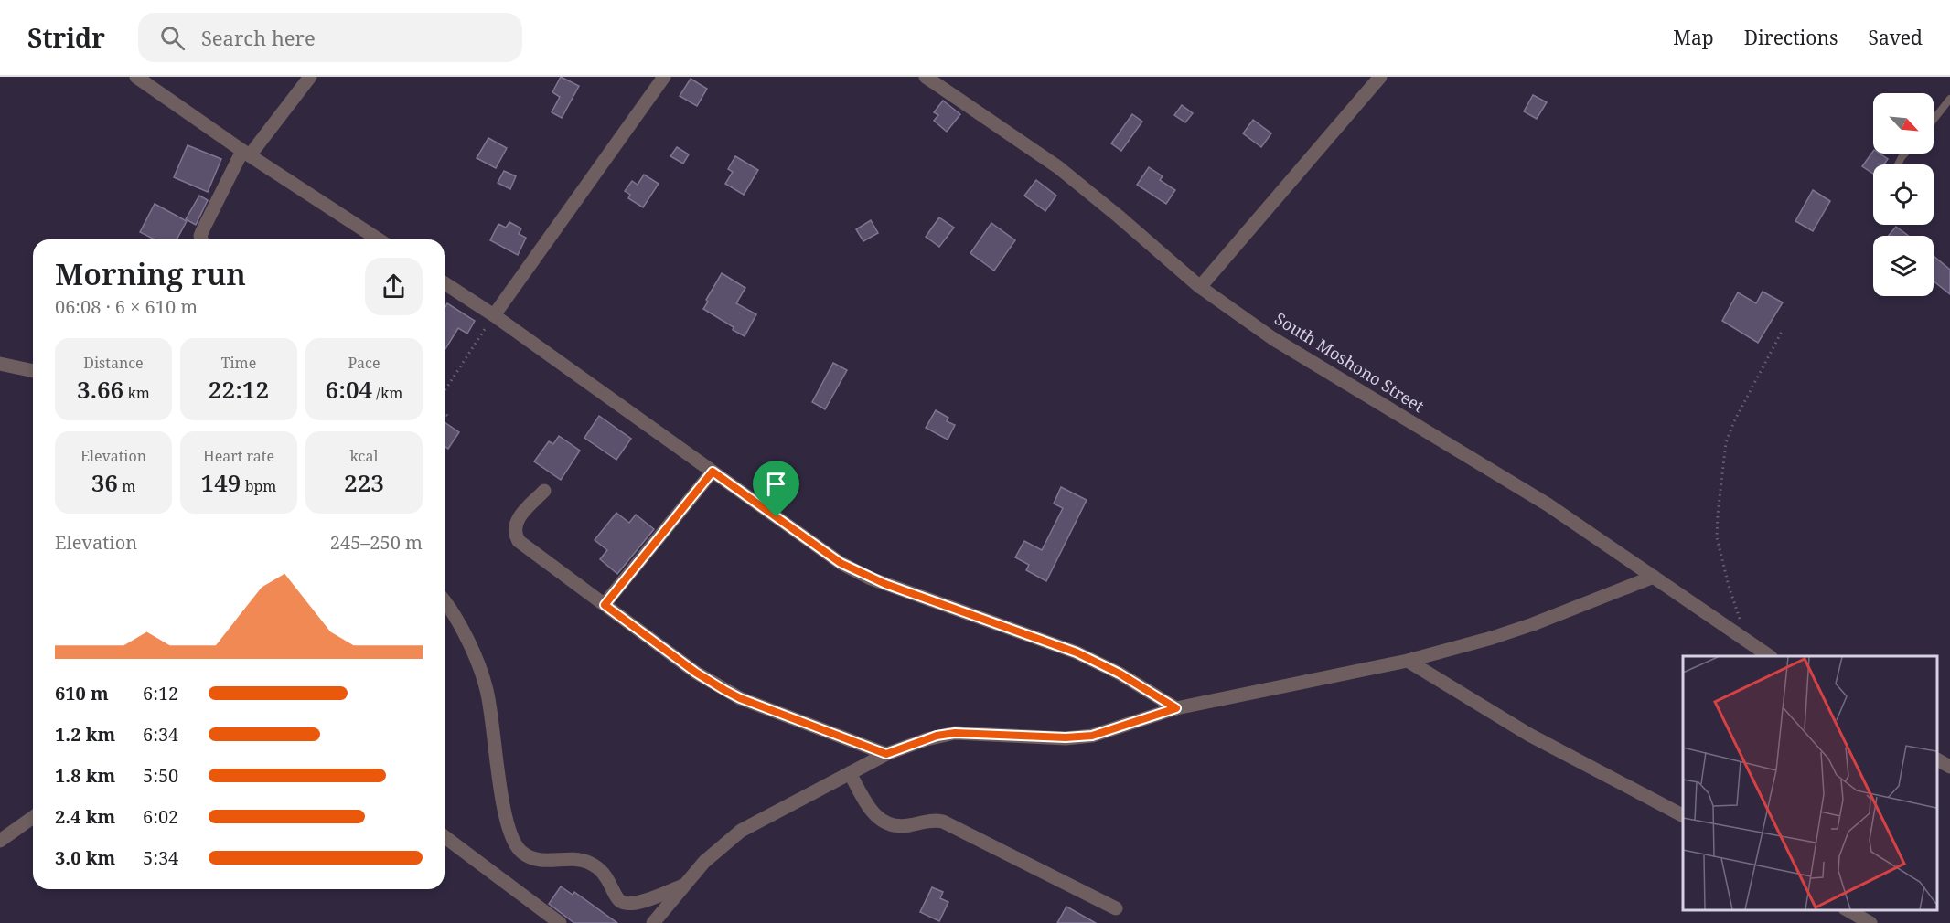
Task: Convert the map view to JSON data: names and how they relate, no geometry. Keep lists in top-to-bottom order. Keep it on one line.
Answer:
{"streets":{"street":["South Moshono Street"]},"north":"bottom right","page":{"header":"Stridr","search":"Search here","nav":["Map","Directions","Saved"],"heading":["Morning run","06:08 · 6 × 610 m"],"stats":[["Distance","3.66 km"],["Time","22:12"],["Pace","6:04 /km"],["Elevation","36 m"],["Heart rate","149 bpm"],["kcal","223"]],"chart":["Elevation","245–250 m"],"list":[{"name":"610 m","note":"6:12"},{"name":"1.2 km","note":"6:34"},{"name":"1.8 km","note":"5:50"},{"name":"2.4 km","note":"6:02"},{"name":"3.0 km","note":"5:34"}]}}
